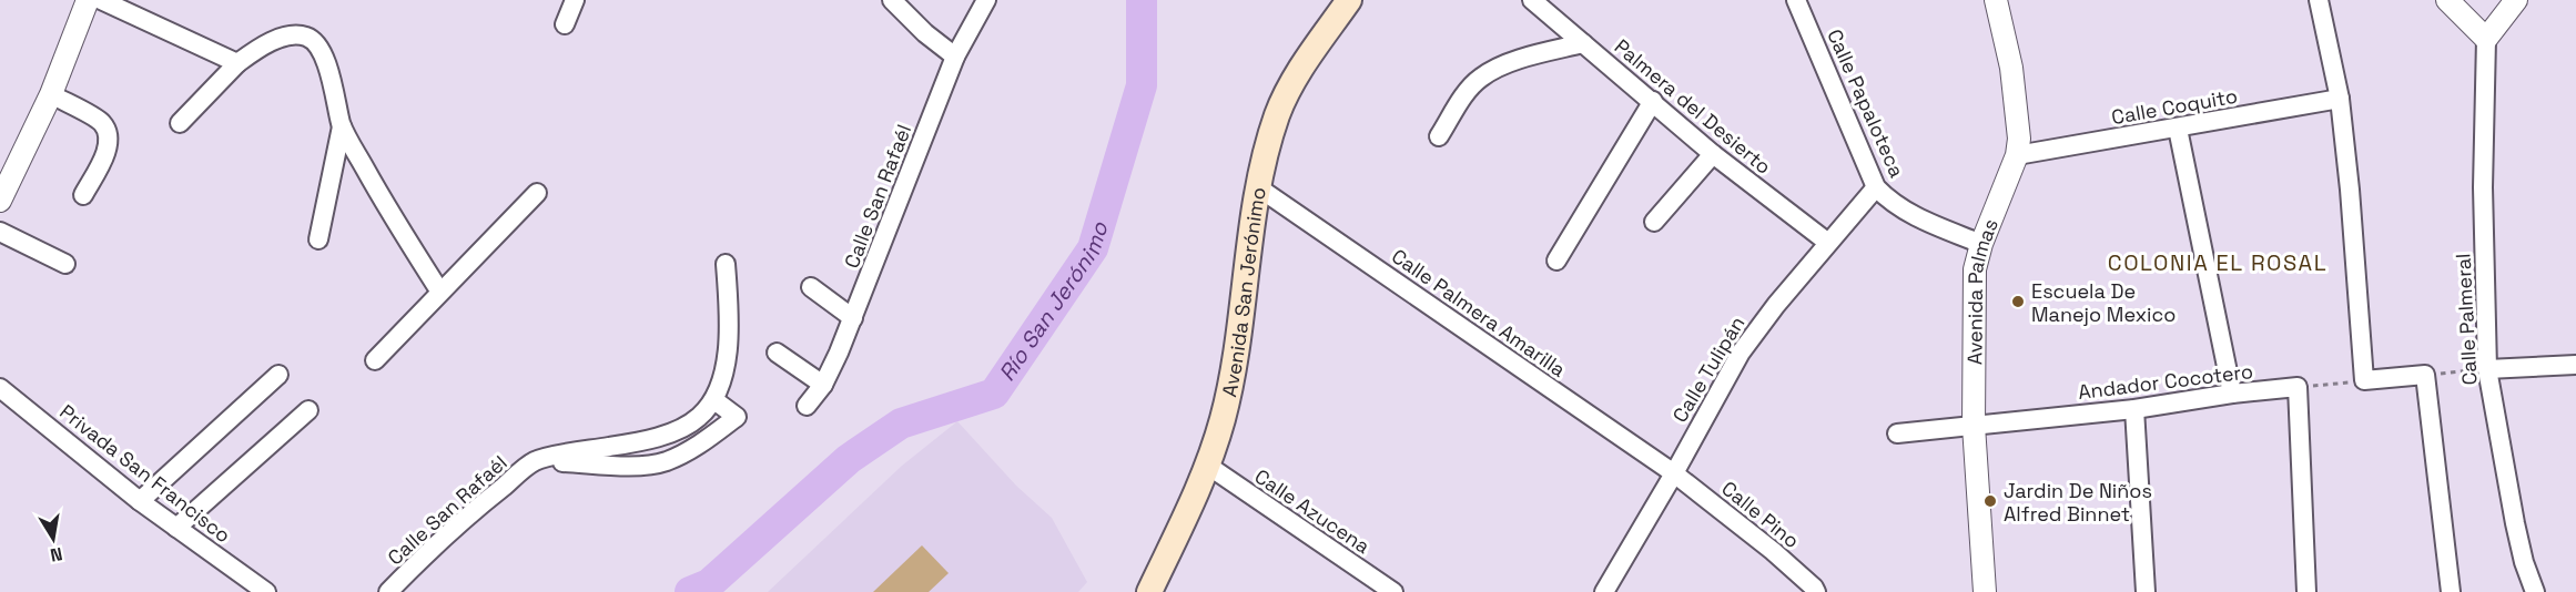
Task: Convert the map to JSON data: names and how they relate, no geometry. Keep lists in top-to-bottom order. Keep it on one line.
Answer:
{"streets":{"main road":["Avenida San Jerónimo"],"street":["Calle Papaloteca","Palmera del Desierto","Calle Coquito","Calle San Rafaél","Avenida Palmas","Calle Palmera Amarilla","Calle Palmeral","Calle Tulipán","Andador Cocotero","Privada San Francisco","Calle Azucena","Calle Pino"]},"crossings":[["Calle Papaloteca","Avenida Palmas"],["Calle Papaloteca","Calle Tulipán"],["Palmera del Desierto","Calle Tulipán"],["Calle Coquito","Avenida Palmas"],["Avenida San Jerónimo","Calle Palmera Amarilla"],["Avenida San Jerónimo","Calle Azucena"],["Avenida Palmas","Andador Cocotero"],["Calle Palmera Amarilla","Calle Tulipán"],["Calle Palmera Amarilla","Calle Pino"],["Calle Tulipán","Calle Pino"]],"districts":["COLONIA EL ROSAL"],"water":["Río San Jerónimo"],"places":["Escuela De Manejo Mexico","Jardin De Niños Alfred Binnet"],"north":"bottom"}
